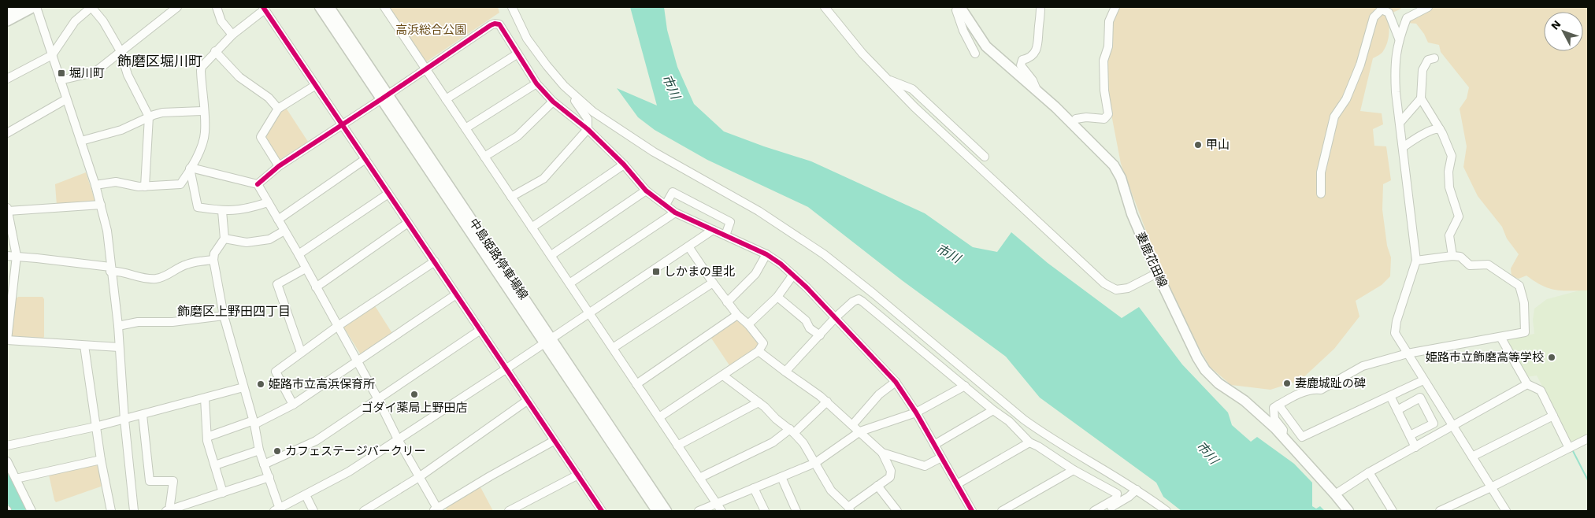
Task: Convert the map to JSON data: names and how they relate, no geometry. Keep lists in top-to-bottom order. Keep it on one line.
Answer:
{"streets":{"main road":["中島姫路停車場線","妻鹿花田線"]},"districts":["飾磨区堀川町","飾磨区上野田四丁目"],"water":["市川"],"parks":["高浜総合公園"],"places":{"transit":["堀川町","しかまの里北"],"other":["甲山","姫路市立飾磨高等学校","妻鹿城趾の碑","姫路市立高浜保育所","ゴダイ薬局上野田店","カフェステージバークリー"]},"north":"top left"}
